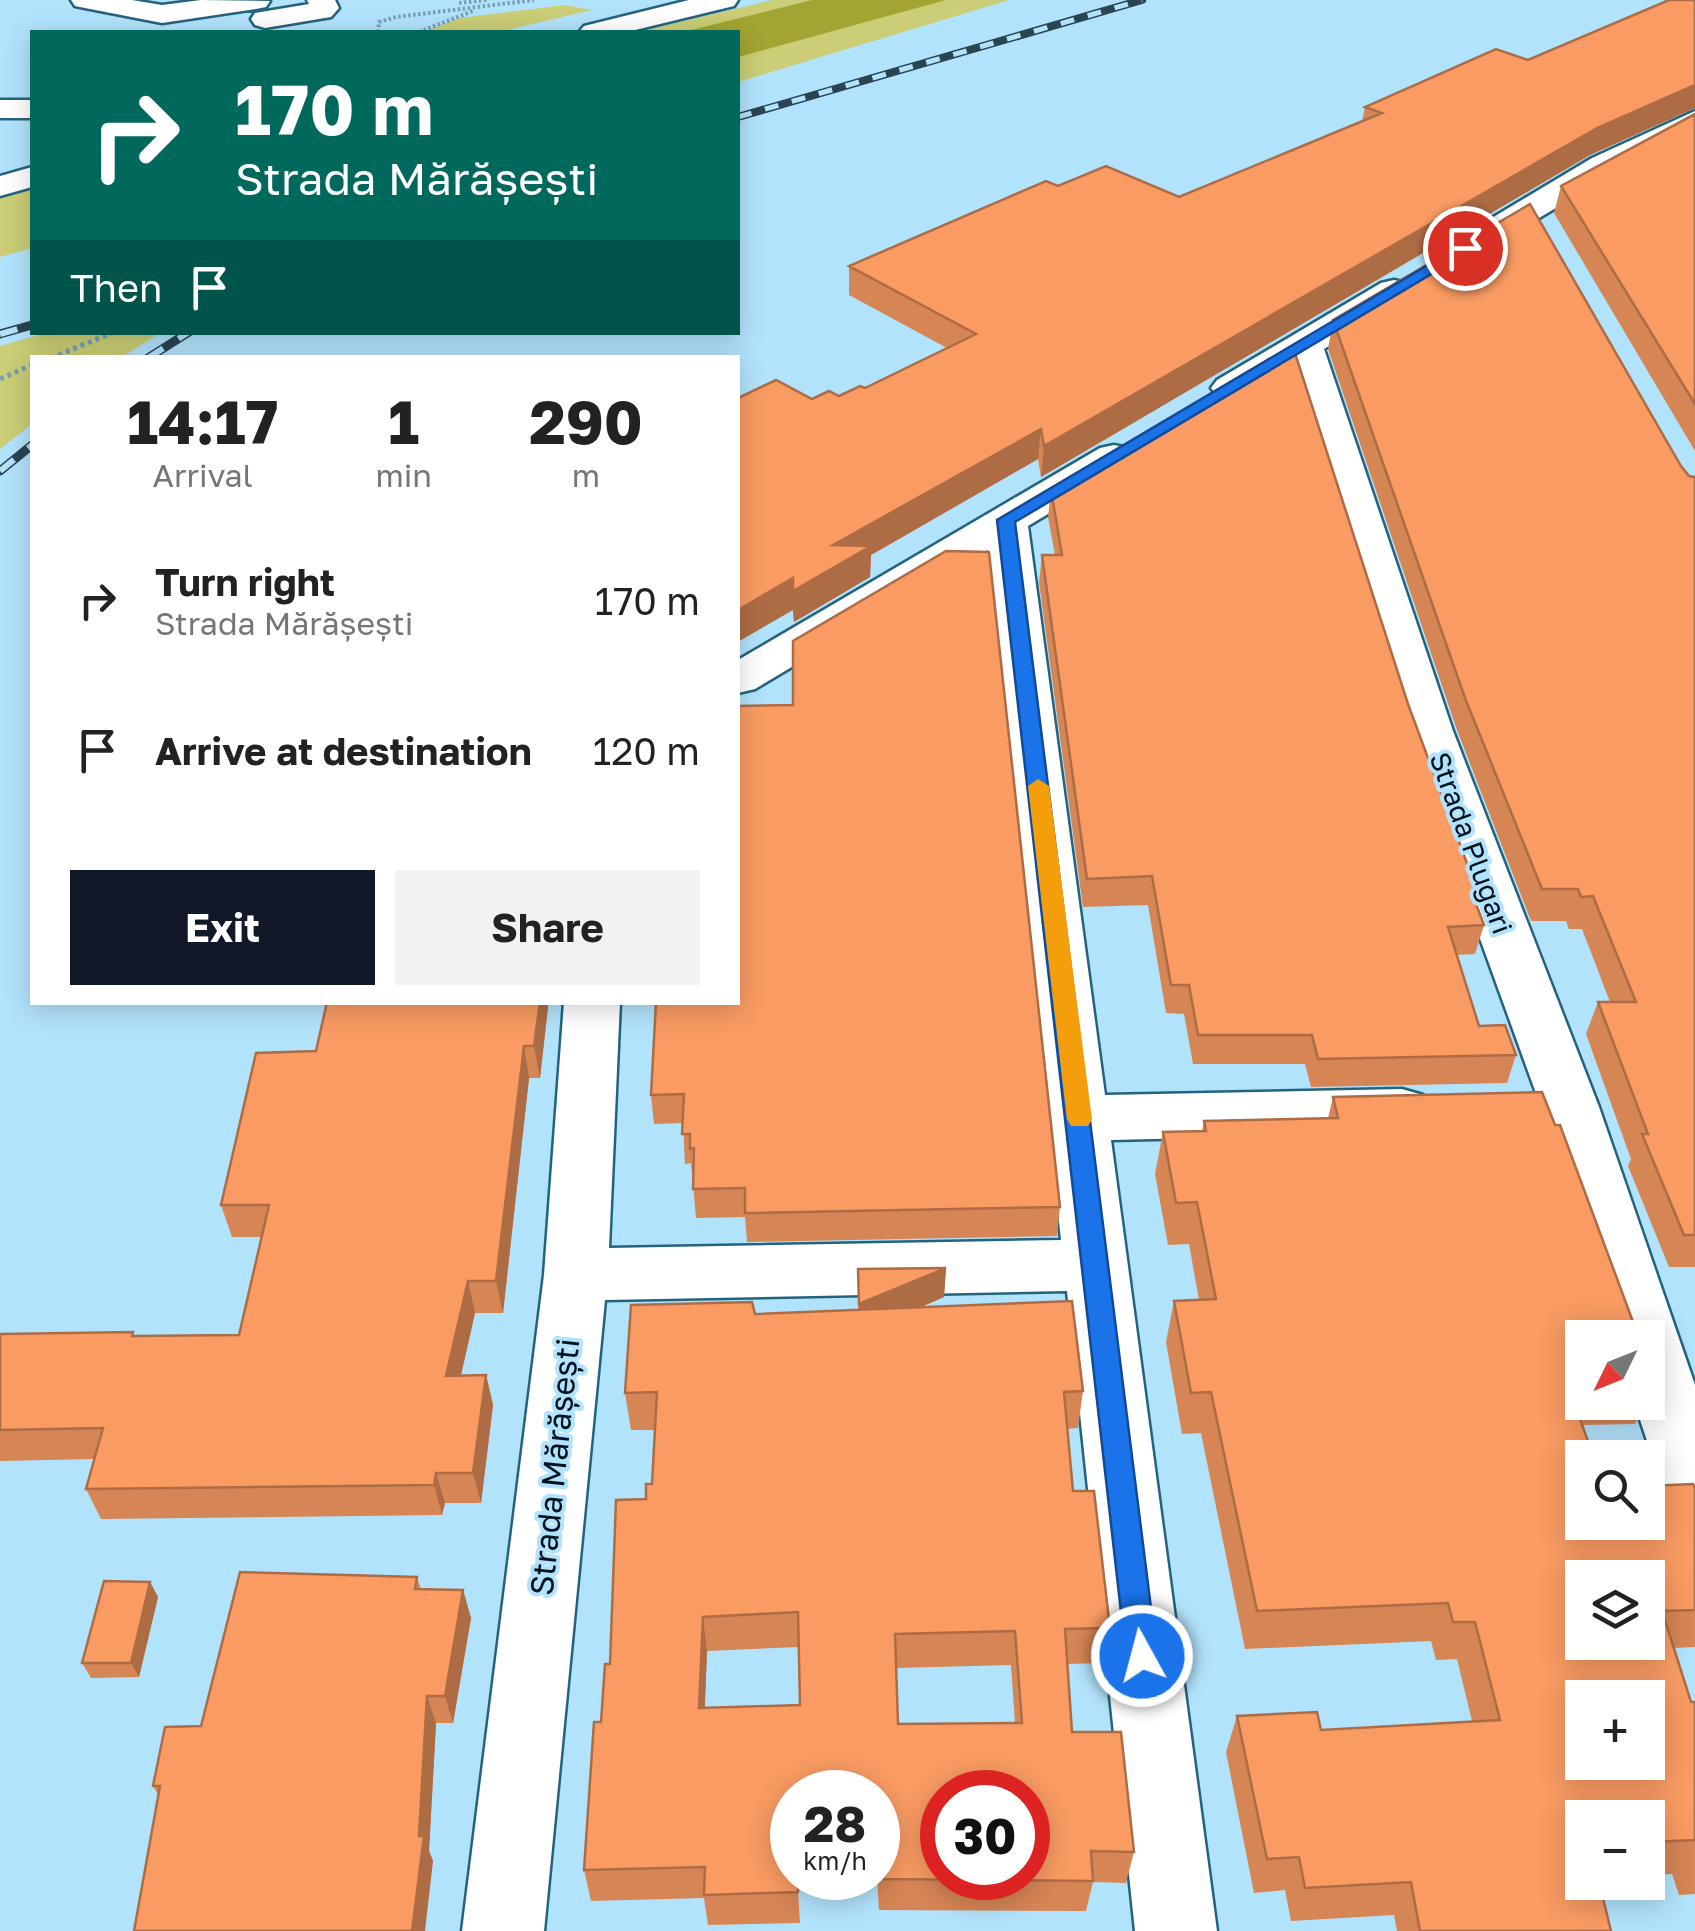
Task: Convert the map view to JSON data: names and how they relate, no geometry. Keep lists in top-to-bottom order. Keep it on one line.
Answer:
{"streets":{"street":["Strada Plugari","Strada Mărășești"]},"north":"bottom left","page":{"turn":["170 m","Strada Mărășești"],"then":"Then","eta":["14:17","Arrival","1","min","290","m"],"list":[{"name":"Turn right","note":"Strada Mărășești","value":"170 m"},{"name":"Arrive at destination","value":"120 m"}],"buttons":["Exit","Share"],"map_buttons":["+","−"],"speed":"28 km/h","limit":"30"}}
